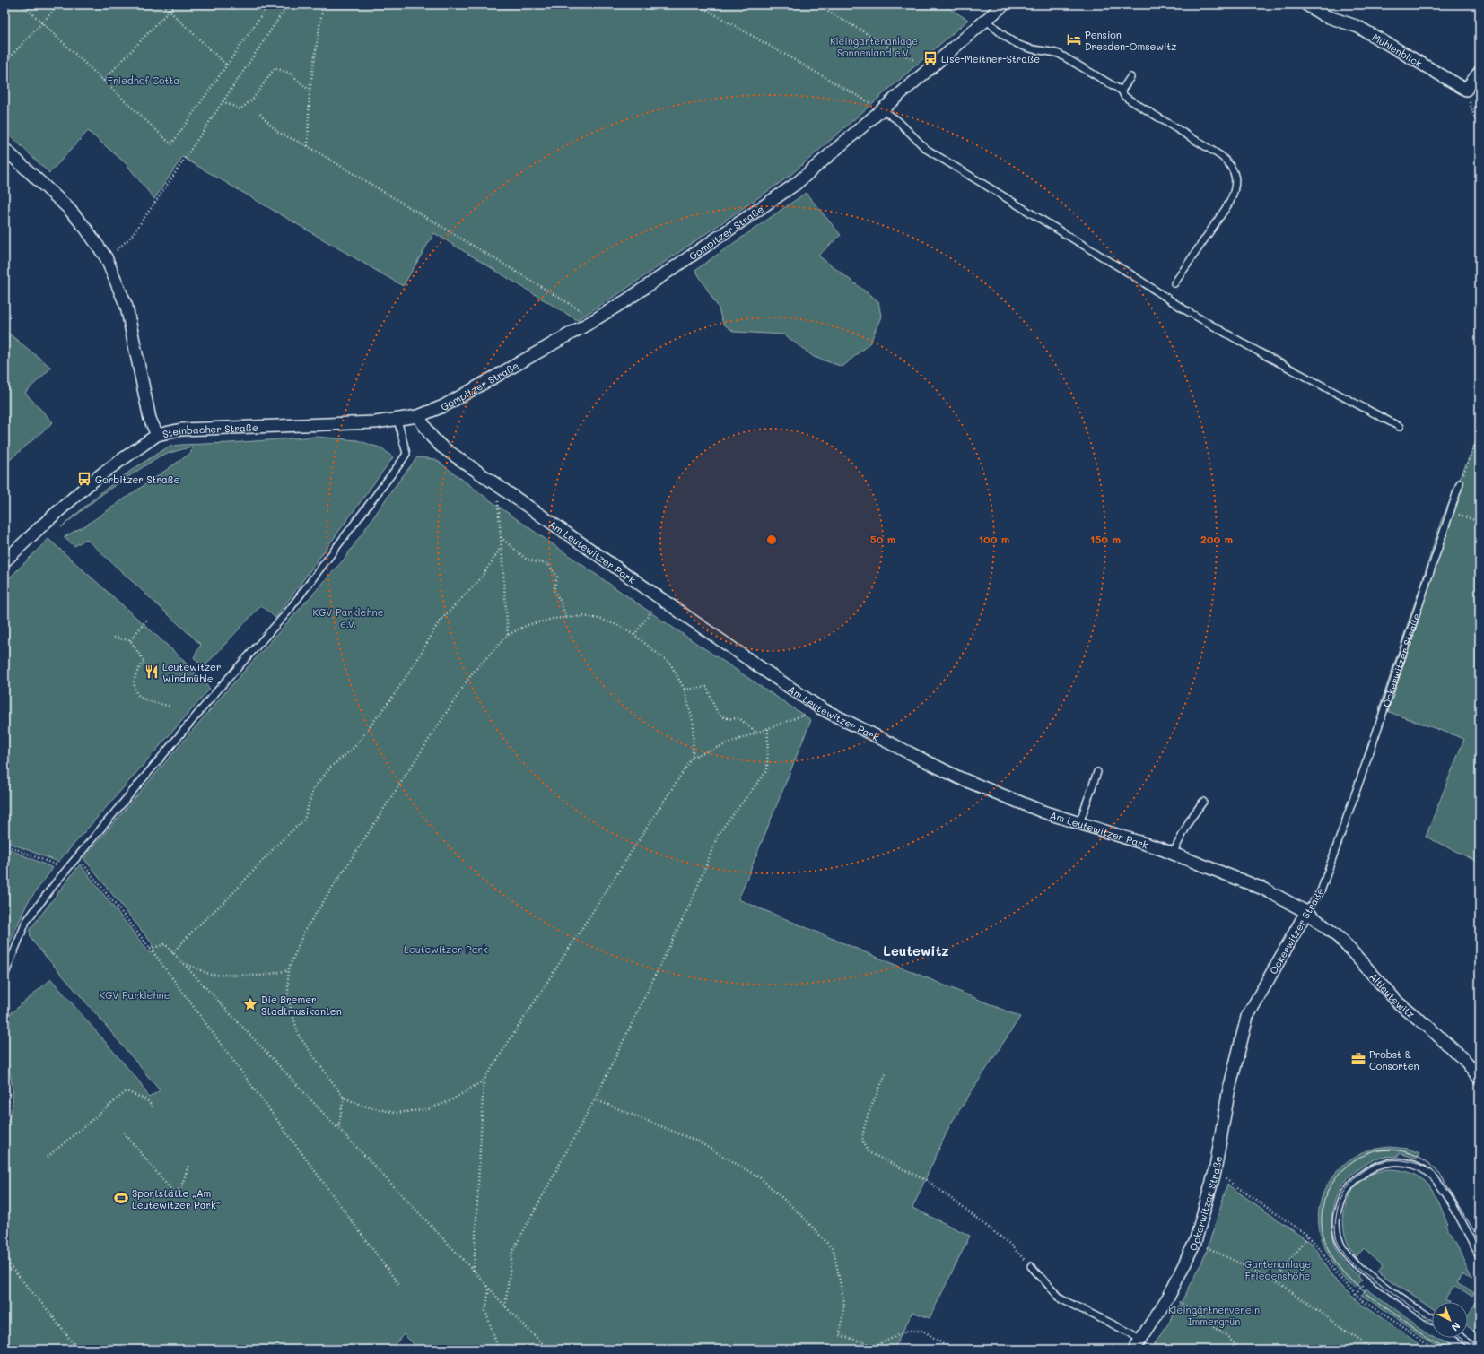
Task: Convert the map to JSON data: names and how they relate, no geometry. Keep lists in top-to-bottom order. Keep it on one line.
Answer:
{"streets":{"street":["Mühlenblick","Gompitzer Straße","Steinbacher Straße","Am Leutewitzer Park","Ockerwitzer Straße","Altleutewitz"]},"crossings":[["Gompitzer Straße","Steinbacher Straße"],["Gompitzer Straße","Am Leutewitzer Park"],["Steinbacher Straße","Am Leutewitzer Park"],["Am Leutewitzer Park","Ockerwitzer Straße"],["Am Leutewitzer Park","Altleutewitz"],["Ockerwitzer Straße","Altleutewitz"]],"districts":["Leutewitz"],"parks":["Kleingartenanlage Sonnenland e.V.","Friedhof Cotta","KGV Parklehne e.V.","Leutewitzer Park","KGV Parklehne","Gartenanlage Friedenshöhe","Kleingärtnerverein Immergrün"],"places":{"hotel":["Pension Dresden-Omsewitz"],"bus stop":["Lise-Meitner-Straße","Gorbitzer Straße"],"restaurant":["Leutewitzer Windmühle"],"place":["Die Bremer Stadtmusikanten"],"office":["Probst & Consorten"],"sports":["Sportstätte „Am Leutewitzer Park“"]},"north":"bottom right","rings":["50 m","100 m","150 m","200 m"]}
